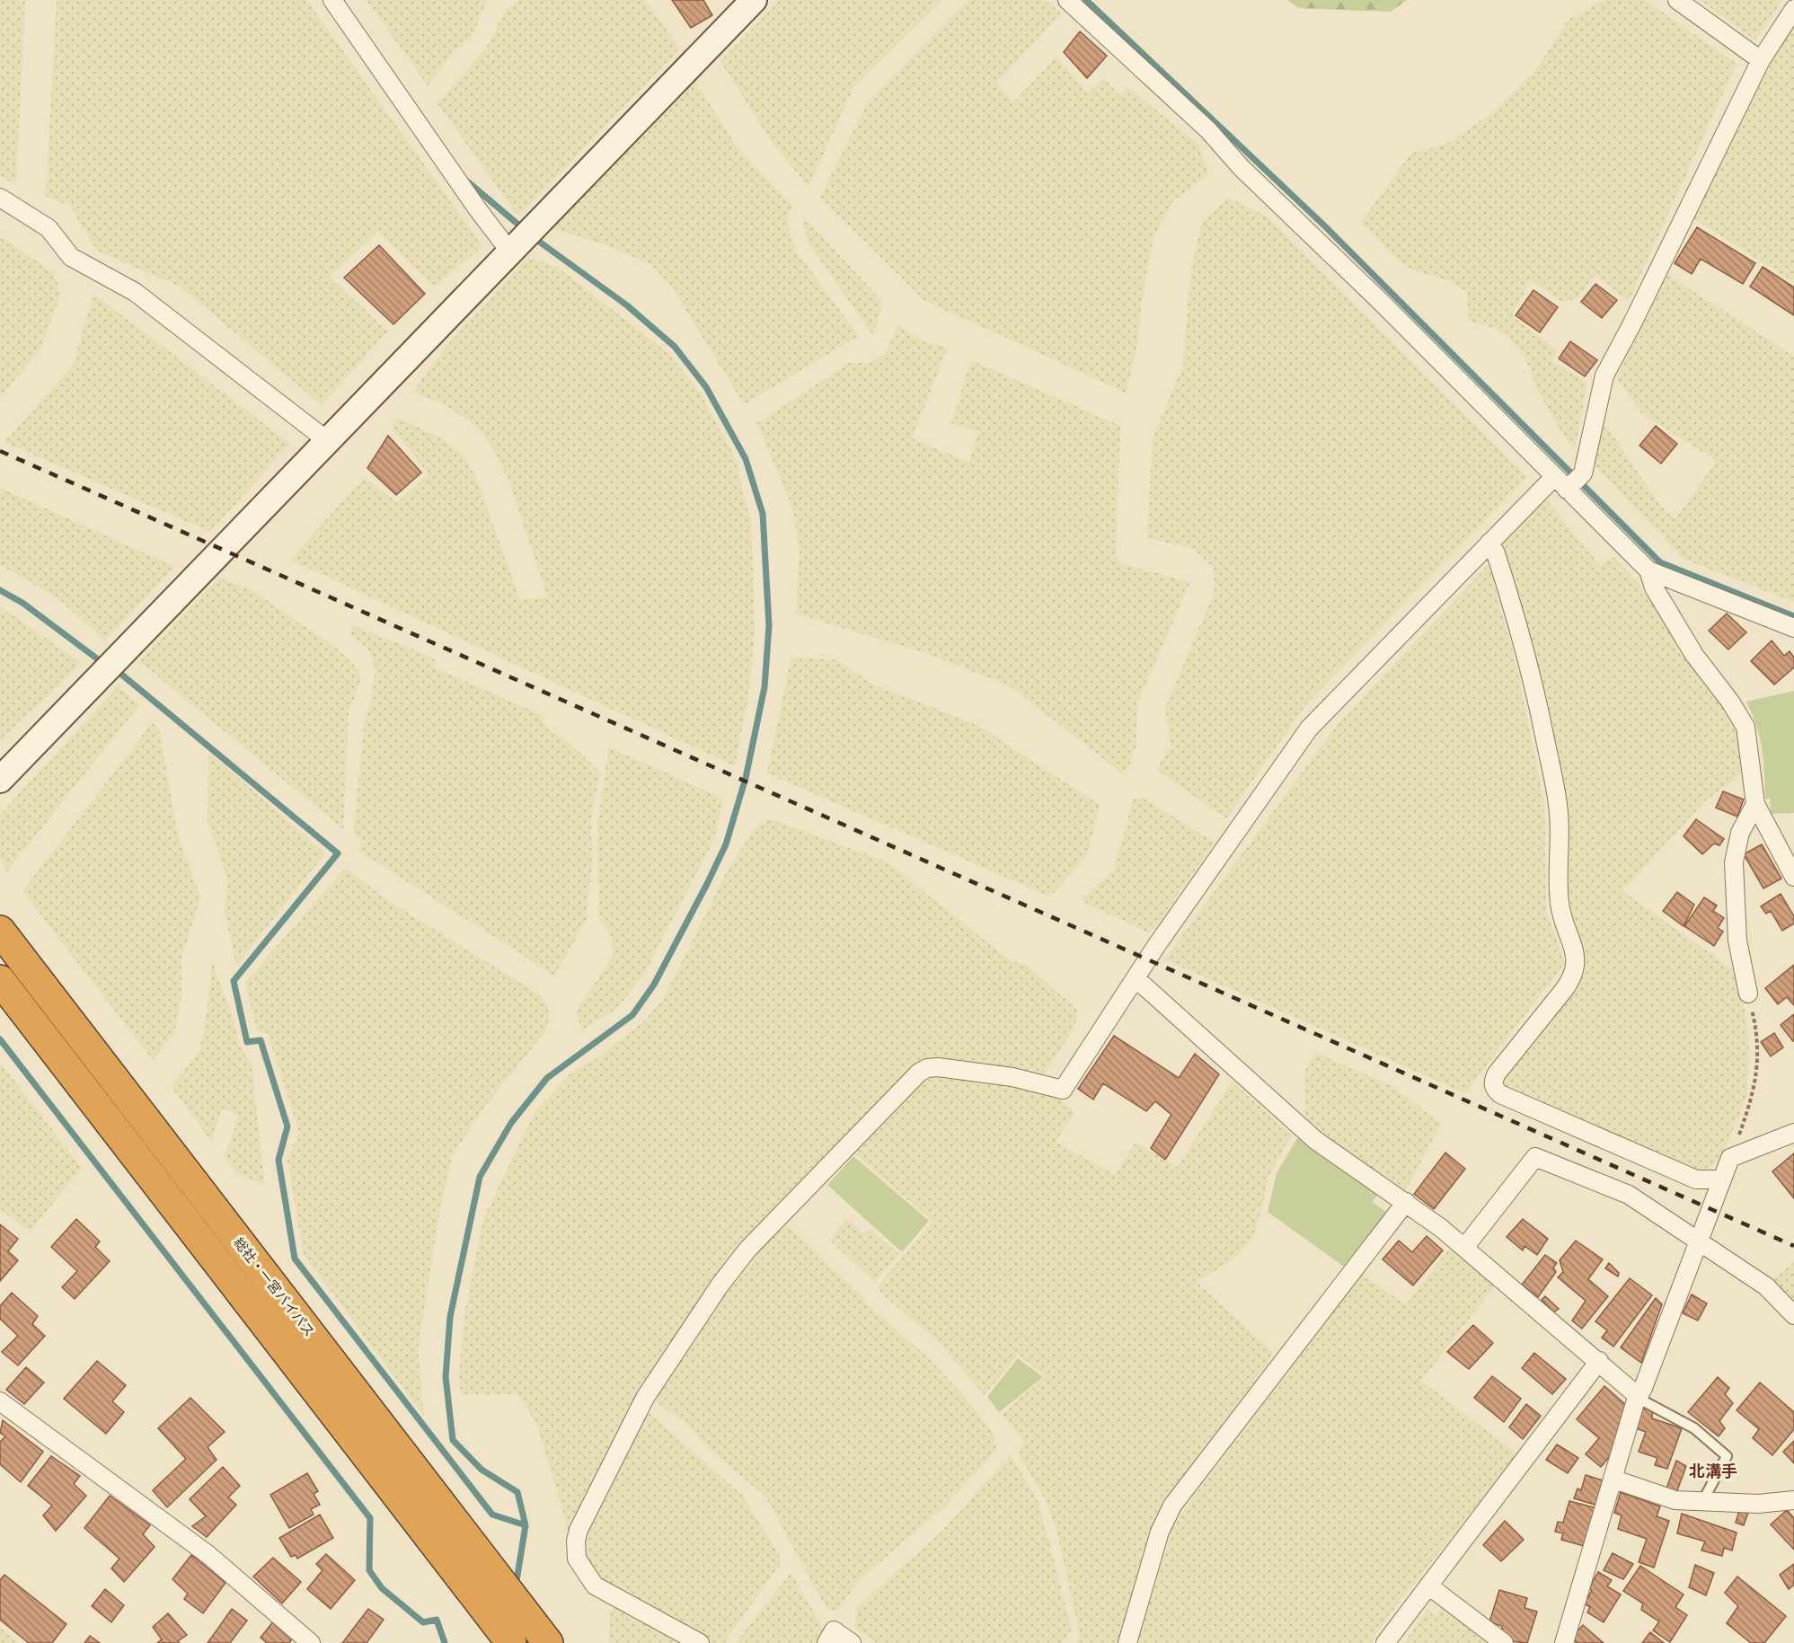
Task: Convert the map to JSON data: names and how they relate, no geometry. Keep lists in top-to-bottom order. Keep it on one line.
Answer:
{"streets":{"highway":["総社・一宮バイパス"]},"districts":["北溝手"]}
